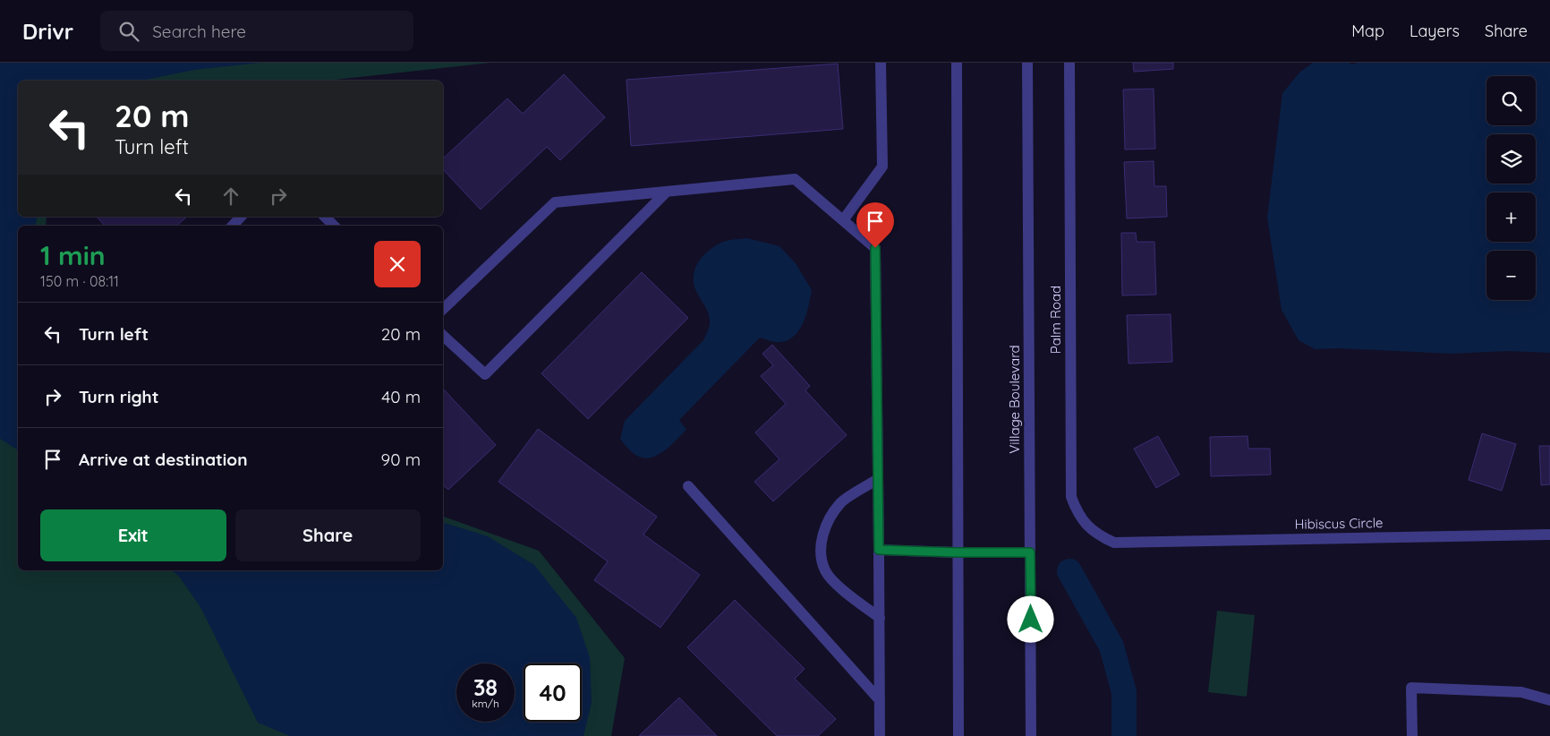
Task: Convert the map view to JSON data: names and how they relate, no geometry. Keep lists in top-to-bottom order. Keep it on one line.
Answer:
{"streets":{"street":["Palm Road","Village Boulevard","Hibiscus Circle"]},"crossings":[["Palm Road","Hibiscus Circle"]],"page":{"header":"Drivr","search":"Search here","nav":["Map","Layers","Share"],"map_buttons":["+","−"],"turn":["20 m","Turn left"],"heading":["1 min","150 m · 08:11"],"list":[{"name":"Turn left","value":"20 m"},{"name":"Turn right","value":"40 m"},{"name":"Arrive at destination","value":"90 m"}],"buttons":["Exit","Share"],"speed":"38 km/h","limit":"40"}}
